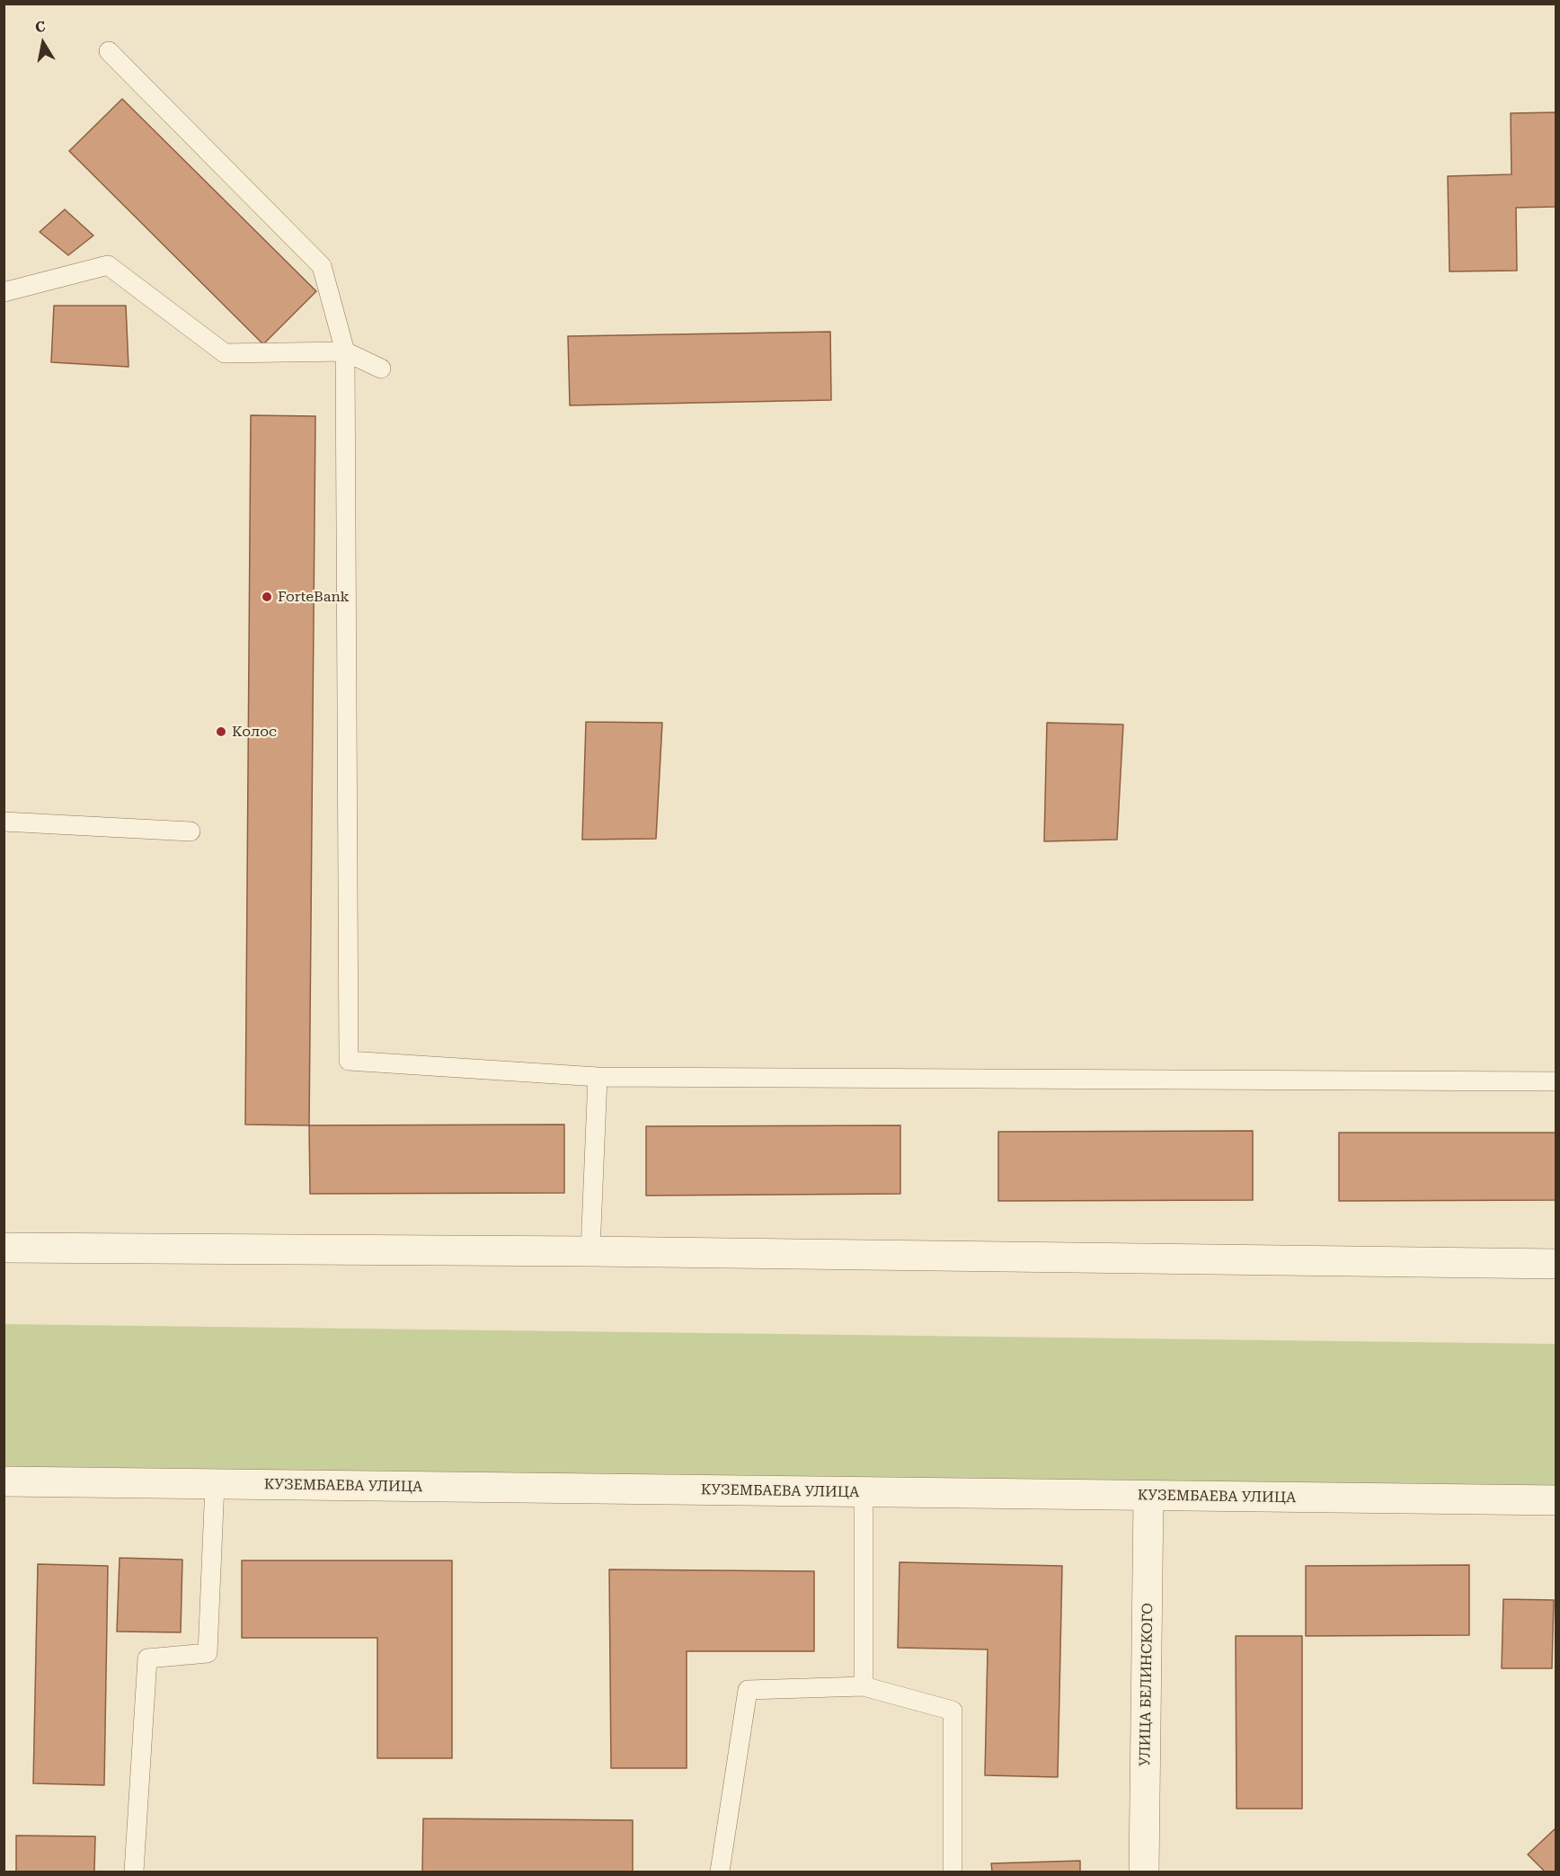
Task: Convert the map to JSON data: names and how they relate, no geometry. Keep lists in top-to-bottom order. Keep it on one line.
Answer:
{"streets":{"street":["КУЗЕМБАЕВА УЛИЦА","УЛИЦА БЕЛИНСКОГО"]},"crossings":[["КУЗЕМБАЕВА УЛИЦА","УЛИЦА БЕЛИНСКОГО"]],"places":["ForteBank","Колос"],"north":"top"}
